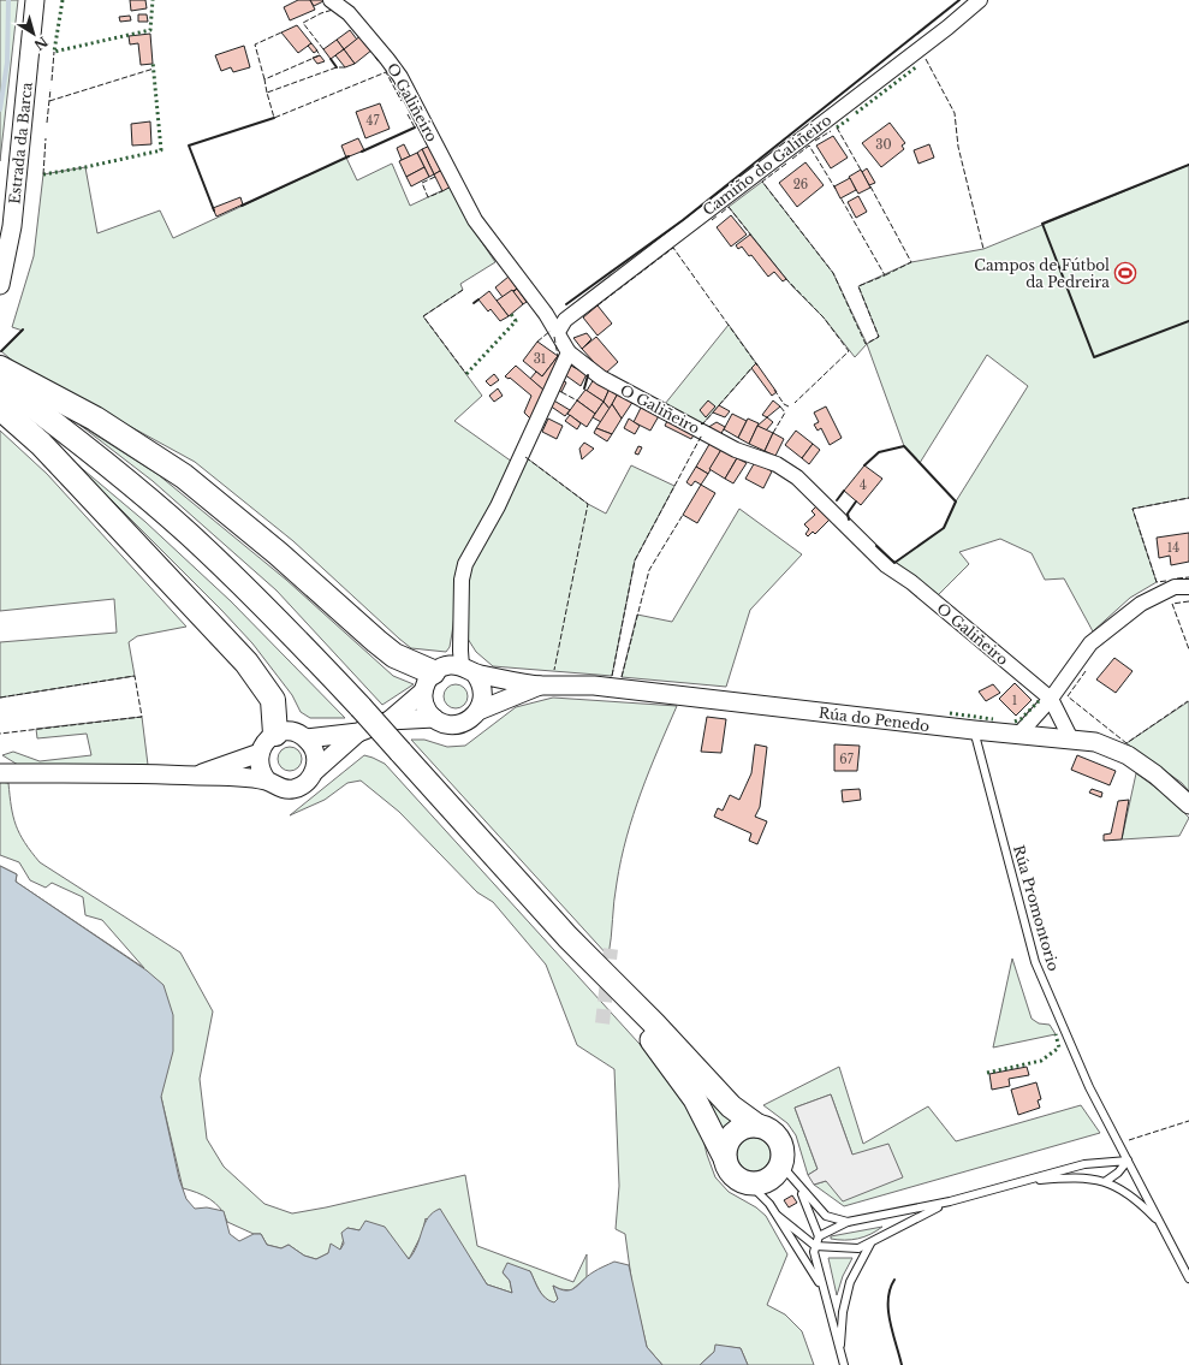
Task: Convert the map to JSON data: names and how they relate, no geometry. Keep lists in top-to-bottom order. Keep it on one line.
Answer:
{"streets":{"street":["O Galiñeiro","Estrada da Barca","Camiño do Galiñeiro","Rúa do Penedo"],"lane":["Rúa Promontorio"]},"crossings":[["O Galiñeiro","Camiño do Galiñeiro"],["O Galiñeiro","Rúa do Penedo"],["Rúa do Penedo","Rúa Promontorio"]],"places":{"sports":["Campos de Fútbol da Pedreira"]},"house_numbers":["47","30","26","31","4","14","1","67"],"north":"bottom right"}
